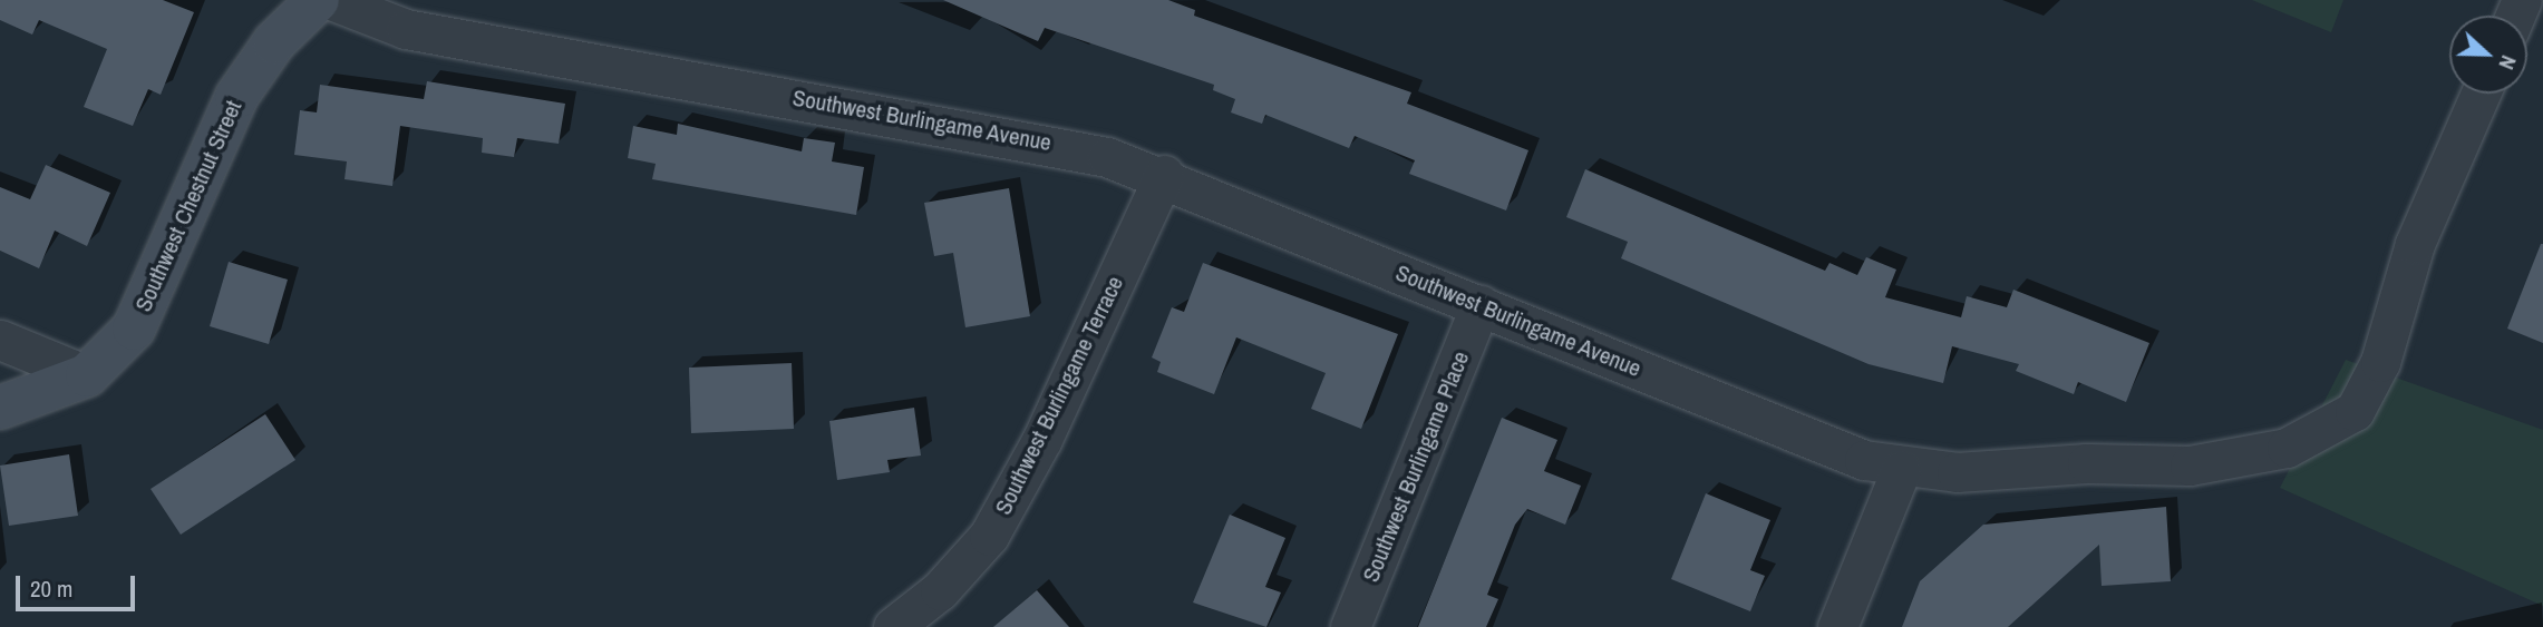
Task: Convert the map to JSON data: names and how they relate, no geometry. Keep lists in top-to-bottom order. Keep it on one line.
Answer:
{"streets":{"street":["Southwest Burlingame Avenue","Southwest Chestnut Street","Southwest Burlingame Terrace","Southwest Burlingame Place"]},"crossings":[["Southwest Burlingame Avenue","Southwest Burlingame Terrace"],["Southwest Burlingame Avenue","Southwest Burlingame Place"]],"scale_bar":"20 m","north":"right"}
